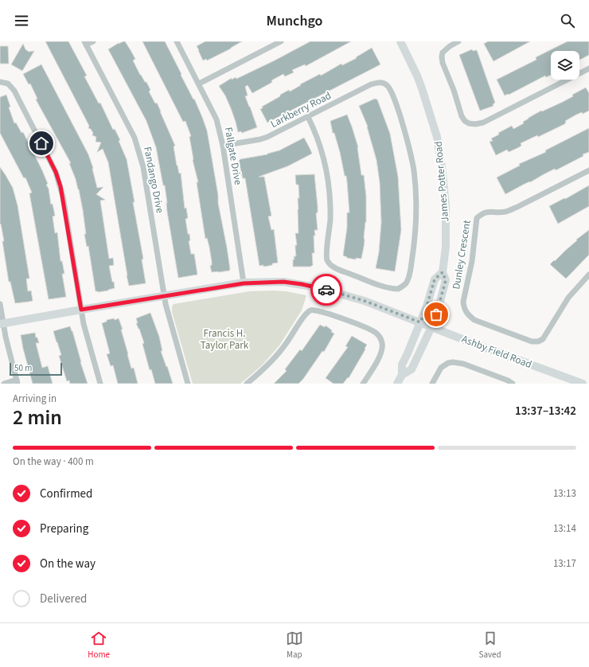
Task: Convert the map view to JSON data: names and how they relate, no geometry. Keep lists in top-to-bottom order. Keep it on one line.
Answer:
{"streets":{"street":["Larkberry Road","Fallgate Drive","Fandango Drive","James Potter Road","Dunley Crescent","Ashby Field Road"]},"crossings":[["Larkberry Road","Fallgate Drive"],["Fallgate Drive","Ashby Field Road"],["Fandango Drive","Ashby Field Road"],["James Potter Road","Ashby Field Road"]],"parks":["Francis H. Taylor Park"],"scale_bar":"50 m","page":{"header":"Munchgo","scale":"50 m","heading":["2 min","Arriving in","13:37–13:42"],"bar":"On the way · 400 m","list":[["Confirmed","13:13"],["Preparing","13:14"],["On the way","13:17"],"Delivered"],"tabs":["Home","Map","Saved"]}}
